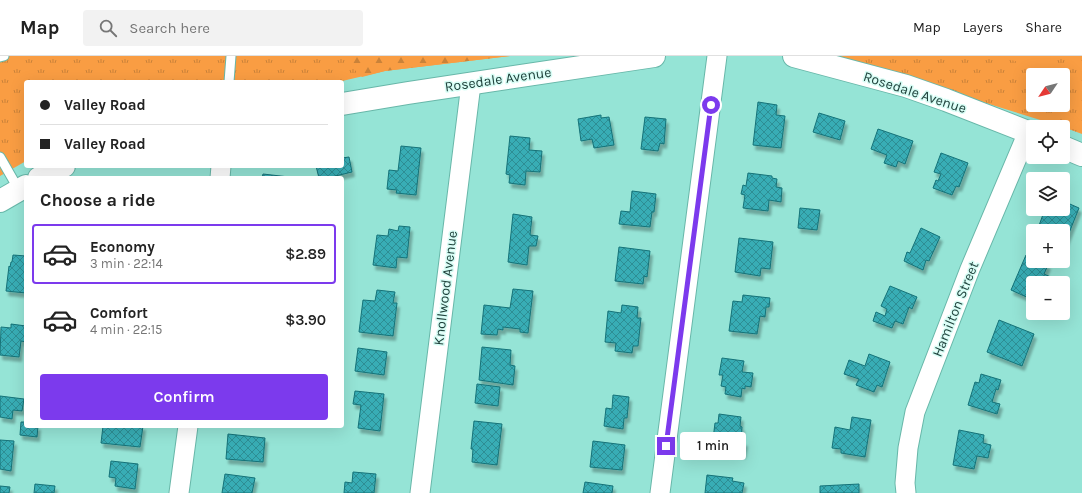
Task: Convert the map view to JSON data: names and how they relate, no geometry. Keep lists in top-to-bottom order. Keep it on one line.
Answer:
{"streets":{"street":["Rosedale Avenue","Knollwood Avenue","Hamilton Street"]},"crossings":[["Rosedale Avenue","Knollwood Avenue"]],"north":"bottom left","page":{"header":"Map","search":"Search here","nav":["Map","Layers","Share"],"map_buttons":["+","−"],"banner":["Valley Road","Valley Road"],"heading":"Choose a ride","list":[{"name":"Economy","note":"3 min · 22:14","value":"$2.89"},{"name":"Comfort","note":"4 min · 22:15","value":"$3.90"}],"buttons":"Confirm","bubble":"1 min"}}
